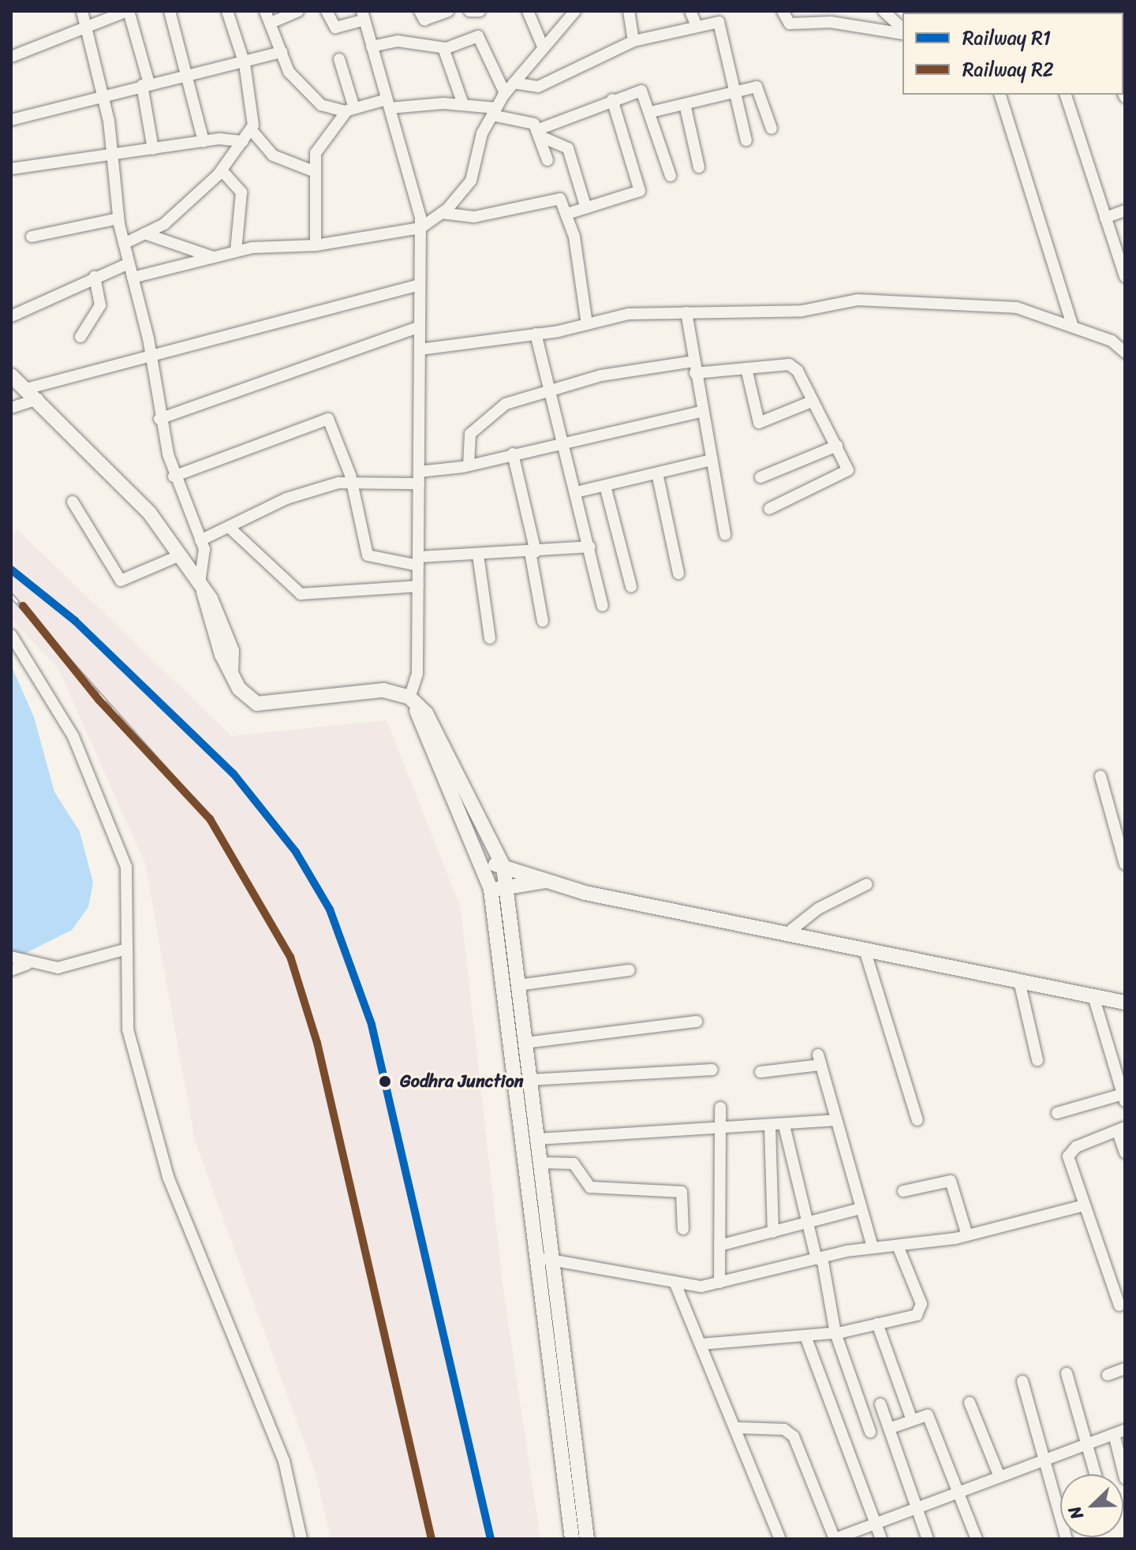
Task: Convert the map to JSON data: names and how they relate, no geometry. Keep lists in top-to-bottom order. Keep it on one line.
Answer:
{"places":["Godhra Junction"],"lines":["rail line R1","rail line R2"],"legend":["Railway R1","Railway R2"],"north":"bottom left"}
